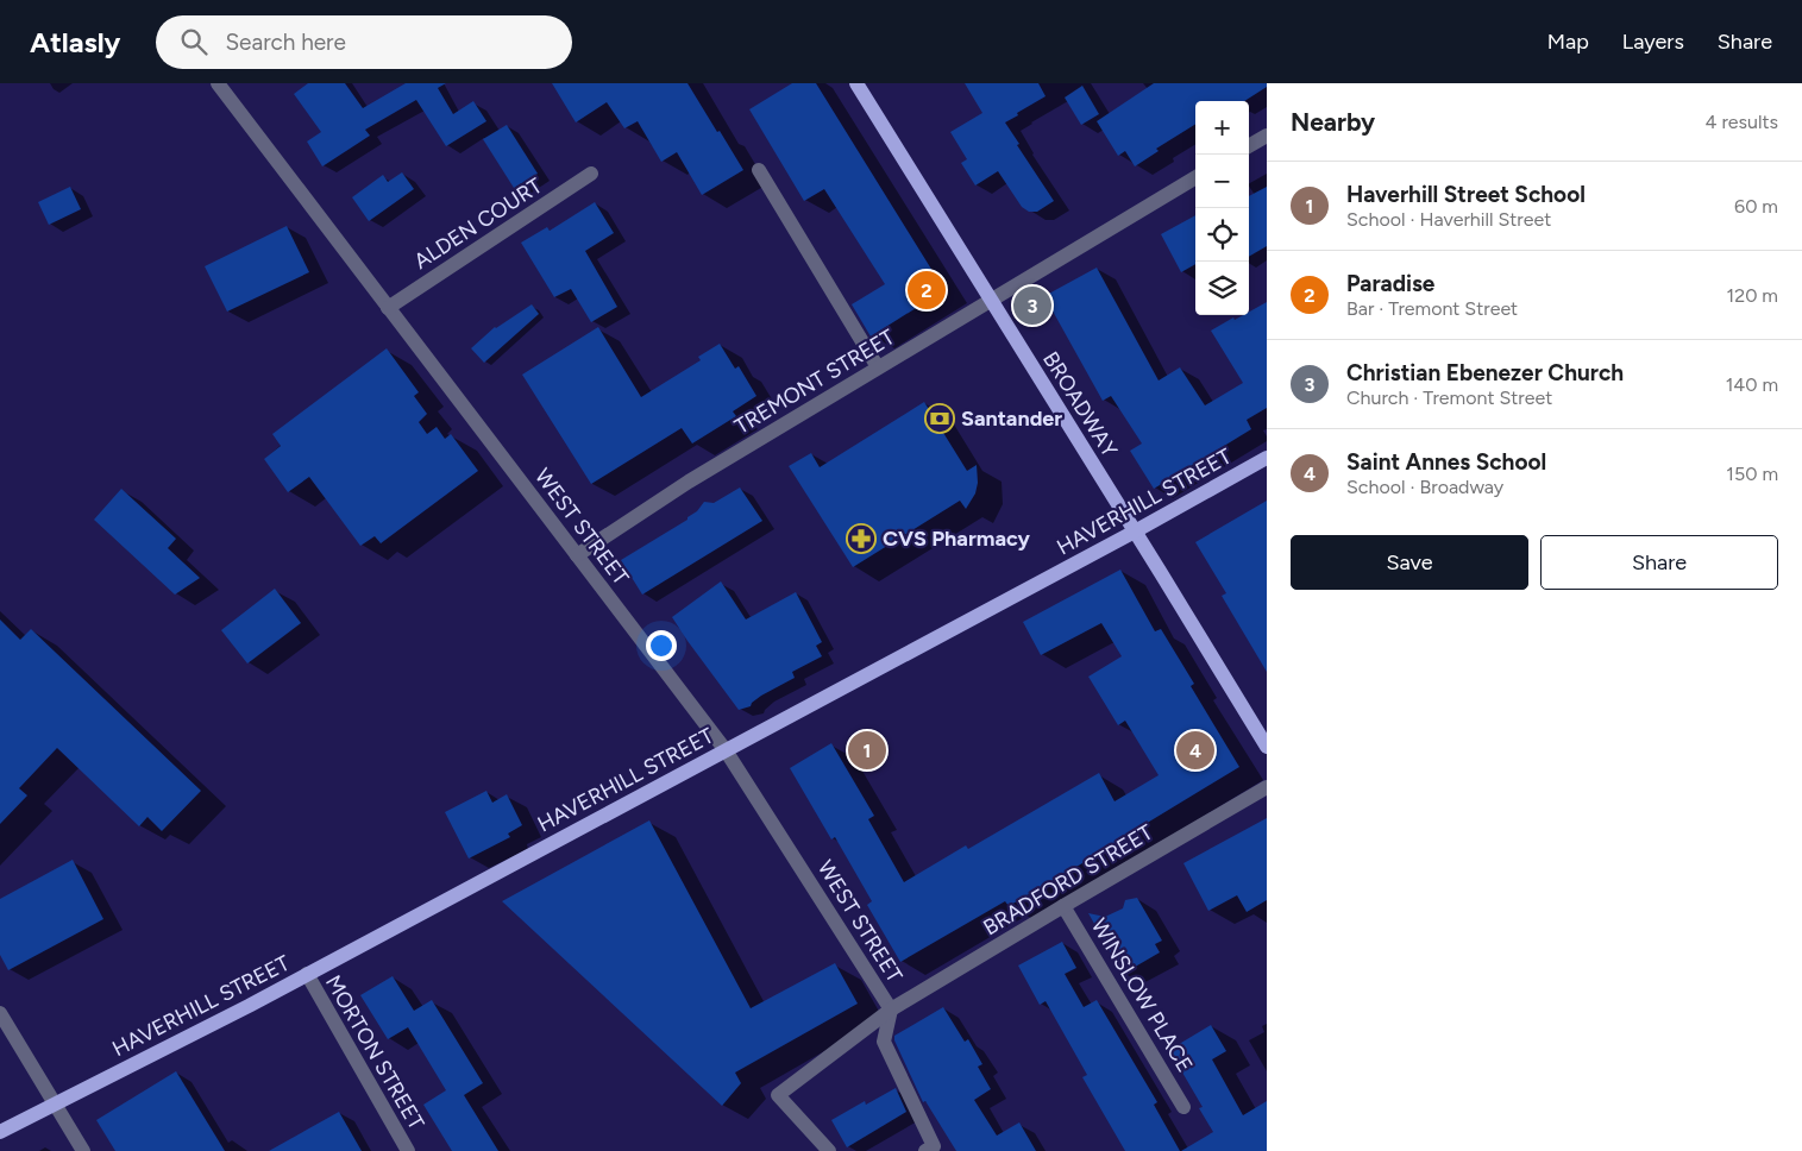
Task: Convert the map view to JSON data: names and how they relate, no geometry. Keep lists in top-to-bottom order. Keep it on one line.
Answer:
{"streets":{"main road":["BROADWAY","HAVERHILL STREET"],"street":["ALDEN COURT","TREMONT STREET","WEST STREET","BRADFORD STREET","WINSLOW PLACE","MORTON STREET"]},"crossings":[["ALDEN COURT","WEST STREET"],["TREMONT STREET","BROADWAY"],["TREMONT STREET","WEST STREET"],["BROADWAY","HAVERHILL STREET"],["HAVERHILL STREET","WEST STREET"],["HAVERHILL STREET","MORTON STREET"],["WEST STREET","BRADFORD STREET"],["BRADFORD STREET","WINSLOW PLACE"]],"places":{"bank":["Santander"],"pharmacy":["CVS Pharmacy"]},"page":{"header":"Atlasly","search":"Search here","nav":["Map","Layers","Share"],"heading":["Nearby","4 results"],"map_buttons":["+","−"],"list":[{"mark":"1","name":"Haverhill Street School","note":"School · Haverhill Street","value":"60 m"},{"mark":"2","name":"Paradise","note":"Bar · Tremont Street","value":"120 m"},{"mark":"3","name":"Christian Ebenezer Church","note":"Church · Tremont Street","value":"140 m"},{"mark":"4","name":"Saint Annes School","note":"School · Broadway","value":"150 m"}],"pins":["2","3","1","4"],"buttons":["Save","Share"]}}
